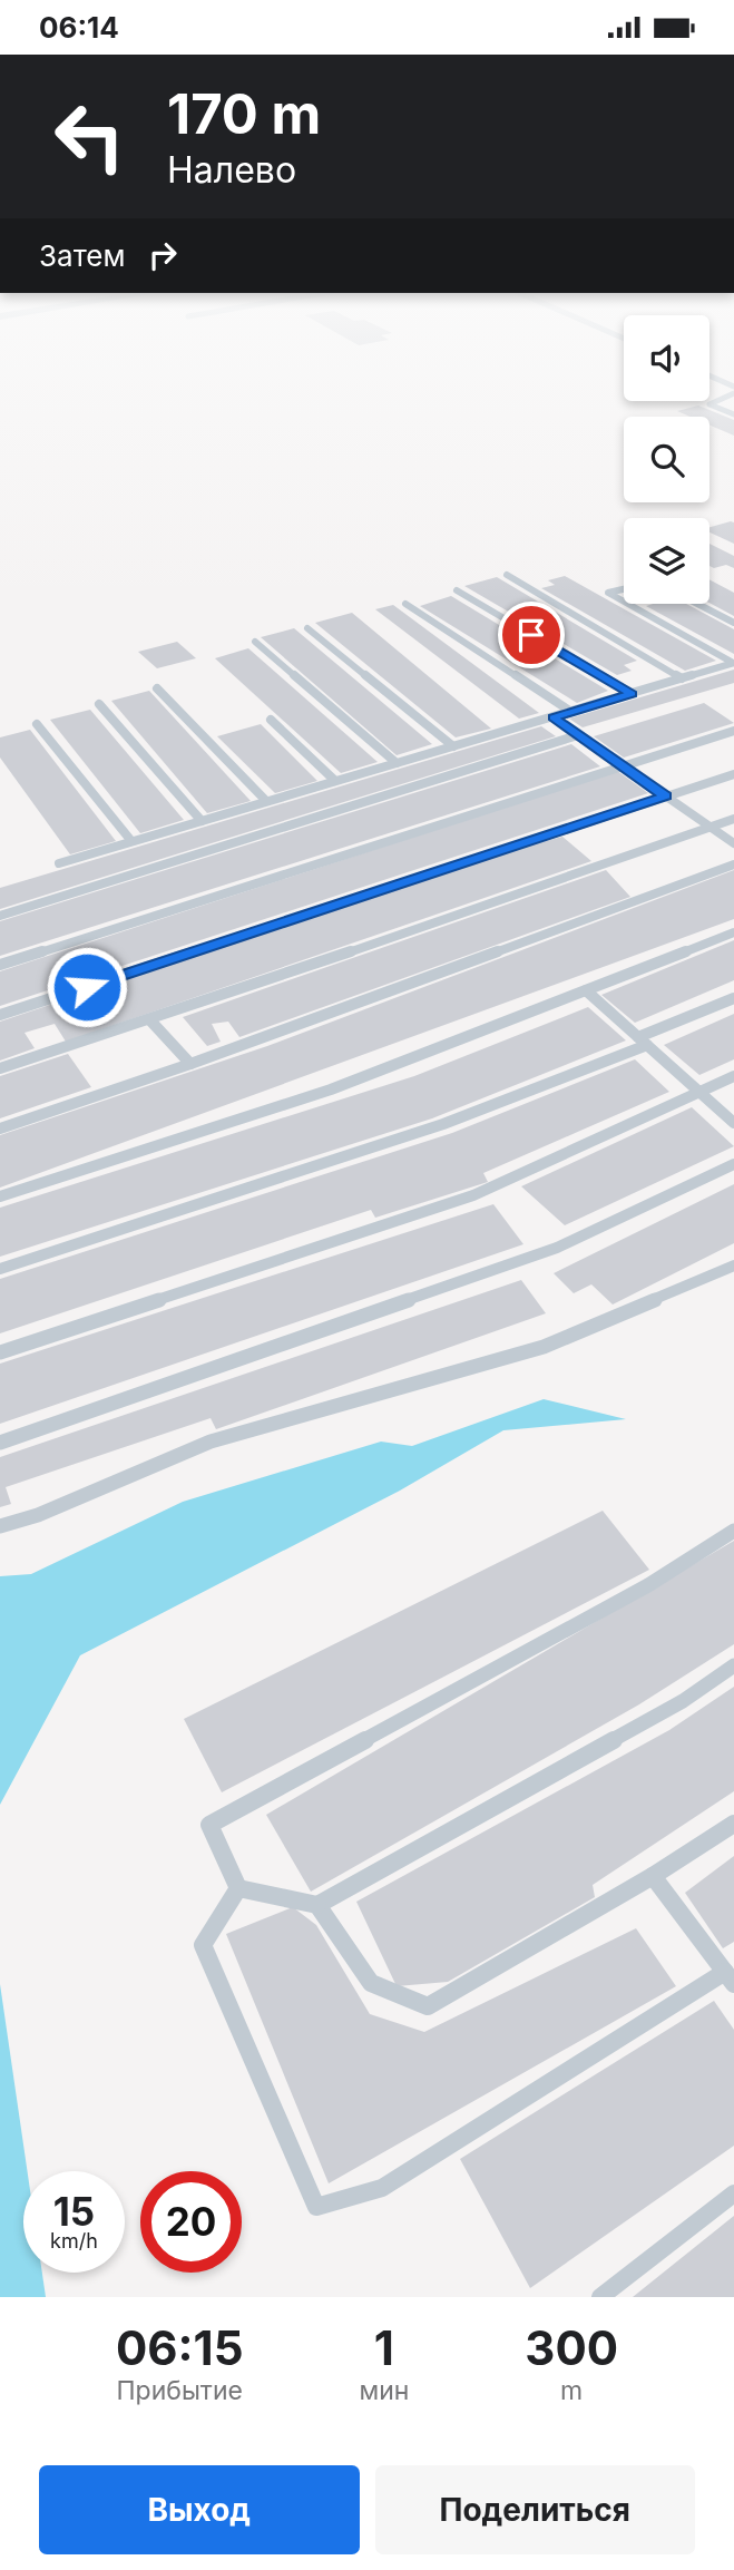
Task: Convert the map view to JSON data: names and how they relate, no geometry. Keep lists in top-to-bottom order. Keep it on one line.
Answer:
{"page":{"status":"06:14","turn":["170 m","Налево"],"then":"Затем","speed":"15 km/h","limit":"20","eta":["06:15","Прибытие","1","мин","300","m"],"buttons":["Выход","Поделиться"]}}
